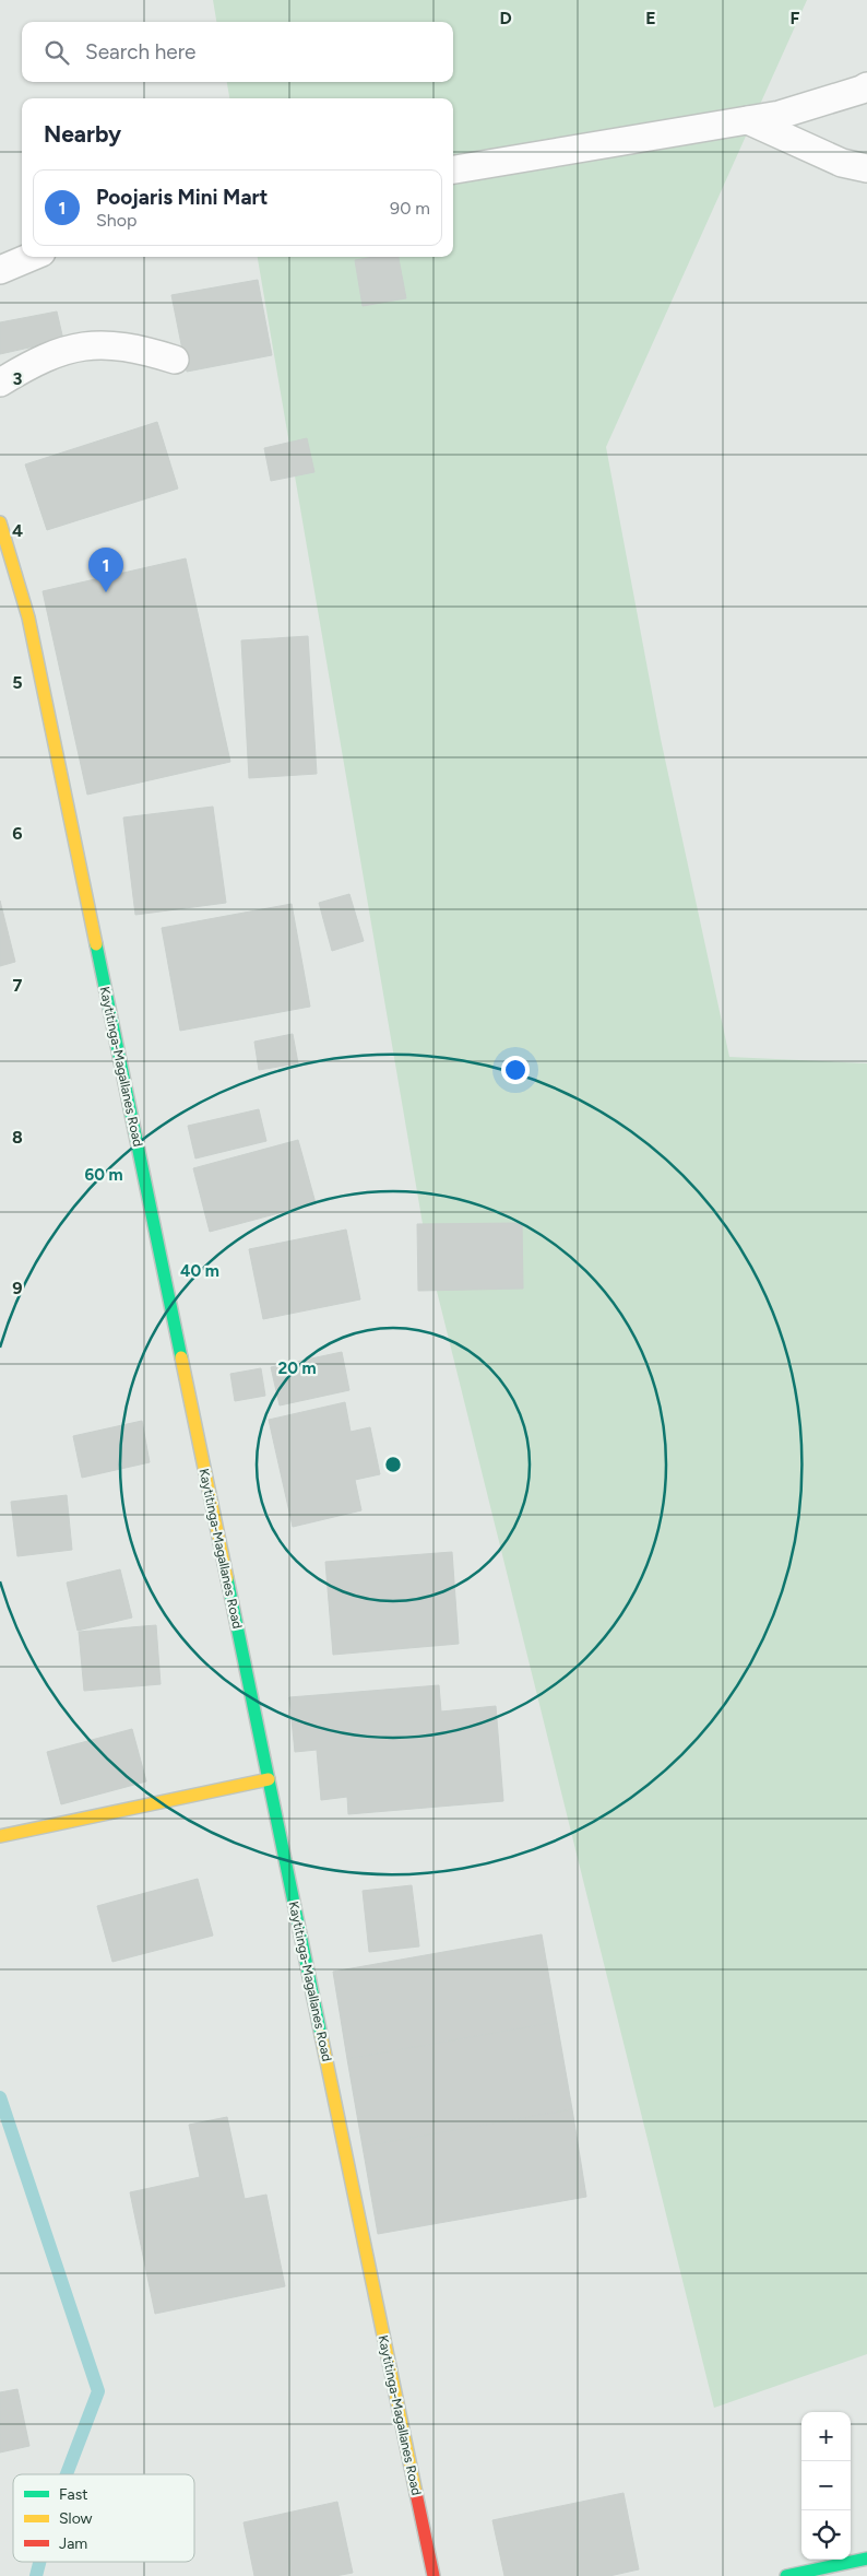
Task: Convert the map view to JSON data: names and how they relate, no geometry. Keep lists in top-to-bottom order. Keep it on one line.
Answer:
{"streets":{"main road":["Kaytitinga-Magallanes Road"]},"legend":["Fast","Slow","Jam"],"page":{"search":"Search here","heading":"Nearby","list":[{"mark":"1","name":"Poojaris Mini Mart","note":"Shop","value":"90 m"}],"pins":"1","map_buttons":["+","−"]},"grid":{"columns":["D","E","F"],"rows":["3","4","5","6","7","8","9"]},"rings":["60 m","40 m","20 m"]}
